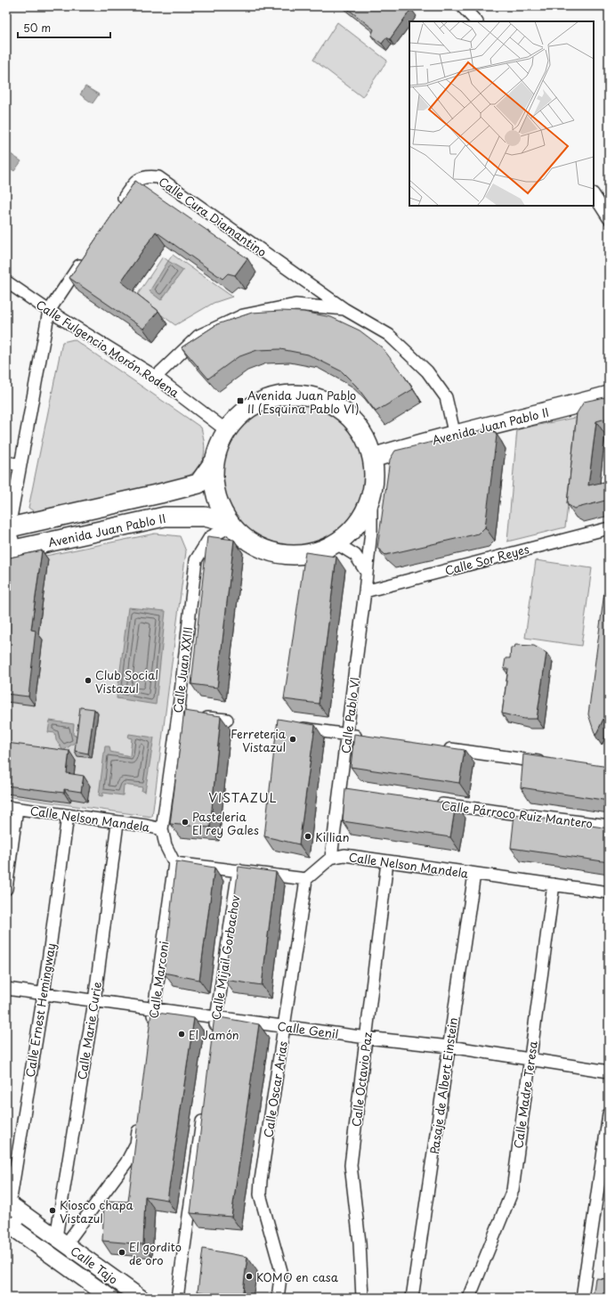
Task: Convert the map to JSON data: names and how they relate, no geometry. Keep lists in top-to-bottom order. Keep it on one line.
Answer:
{"streets":{"main road":["Avenida Juan Pablo II"],"street":["Calle Cura Diamantino","Calle Fulgencio Morón Rodena","Calle Sor Reyes","Calle Juan XXIII","Calle Pablo VI","Calle Párroco Ruiz Mantero","Calle Nelson Mandela","Calle Mijail Gorbachov","Calle Marconi","Calle Ernest Hemingway","Calle Genil","Calle Marie Curie","Calle Octavio Paz","Pasaje de Albert Einstein","Calle Oscar Arias","Calle Madre Teresa","Calle Tajo"]},"crossings":[["Calle Cura Diamantino","Avenida Juan Pablo II"],["Avenida Juan Pablo II","Calle Juan XXIII"],["Calle Sor Reyes","Calle Pablo VI"],["Calle Juan XXIII","Calle Nelson Mandela"],["Calle Pablo VI","Calle Nelson Mandela"],["Calle Nelson Mandela","Calle Marconi"],["Calle Nelson Mandela","Calle Ernest Hemingway"],["Calle Nelson Mandela","Calle Marie Curie"],["Calle Nelson Mandela","Calle Octavio Paz"],["Calle Nelson Mandela","Pasaje de Albert Einstein"],["Calle Nelson Mandela","Calle Madre Teresa"],["Calle Mijail Gorbachov","Calle Genil"],["Calle Marconi","Calle Genil"],["Calle Ernest Hemingway","Calle Genil"],["Calle Ernest Hemingway","Calle Tajo"],["Calle Genil","Calle Marie Curie"],["Calle Genil","Calle Octavio Paz"],["Calle Genil","Pasaje de Albert Einstein"],["Calle Genil","Calle Oscar Arias"],["Calle Genil","Calle Madre Teresa"],["Calle Marie Curie","Calle Tajo"]],"districts":["VISTAZUL"],"places":{"transit":["Avenida Juan Pablo II (Esquina Pablo VI)"],"other":["Club Social Vistazul","Ferreteria Vistazul","Pasteleria El rey Gales","Killian","El Jamón","Kiosco chapa Vistazul","El gordito de oro","KOMO en casa"]},"scale_bar":"50 m"}
